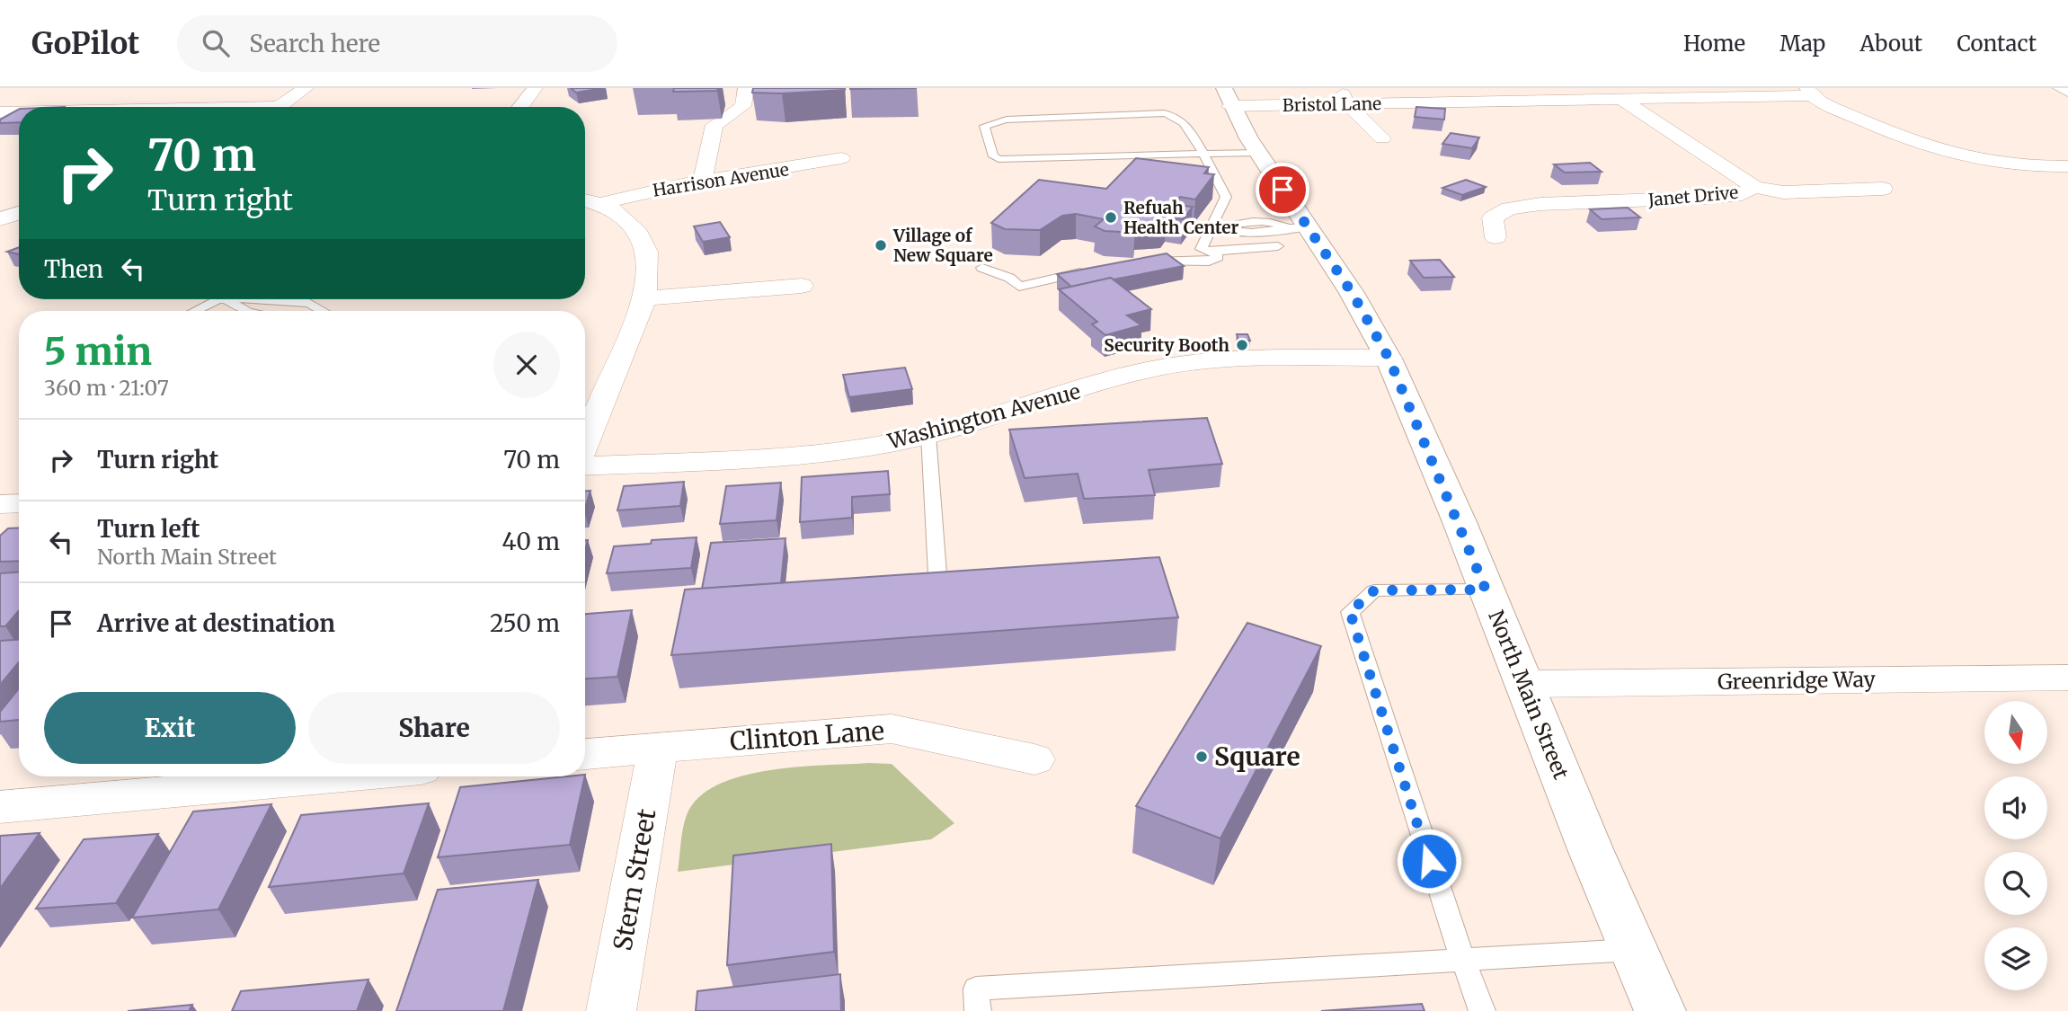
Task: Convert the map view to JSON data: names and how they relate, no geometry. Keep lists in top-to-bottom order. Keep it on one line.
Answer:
{"streets":{"main road":["North Main Street"],"street":["Bristol Lane","Harrison Avenue","Janet Drive","Washington Avenue","Greenridge Way","Clinton Lane","Stern Street"]},"crossings":[["Bristol Lane","Janet Drive"],["Bristol Lane","North Main Street"],["Washington Avenue","North Main Street"],["Greenridge Way","North Main Street"],["Clinton Lane","Stern Street"]],"places":["Refuah Health Center","Village of New Square","Security Booth","Square"],"north":"bottom","page":{"header":"GoPilot","search":"Search here","nav":["Home","Map","About","Contact"],"turn":["70 m","Turn right"],"then":"Then","heading":["5 min","360 m · 21:07"],"list":[{"name":"Turn right","value":"70 m"},{"name":"Turn left","note":"North Main Street","value":"40 m"},{"name":"Arrive at destination","value":"250 m"}],"buttons":["Exit","Share"]}}
